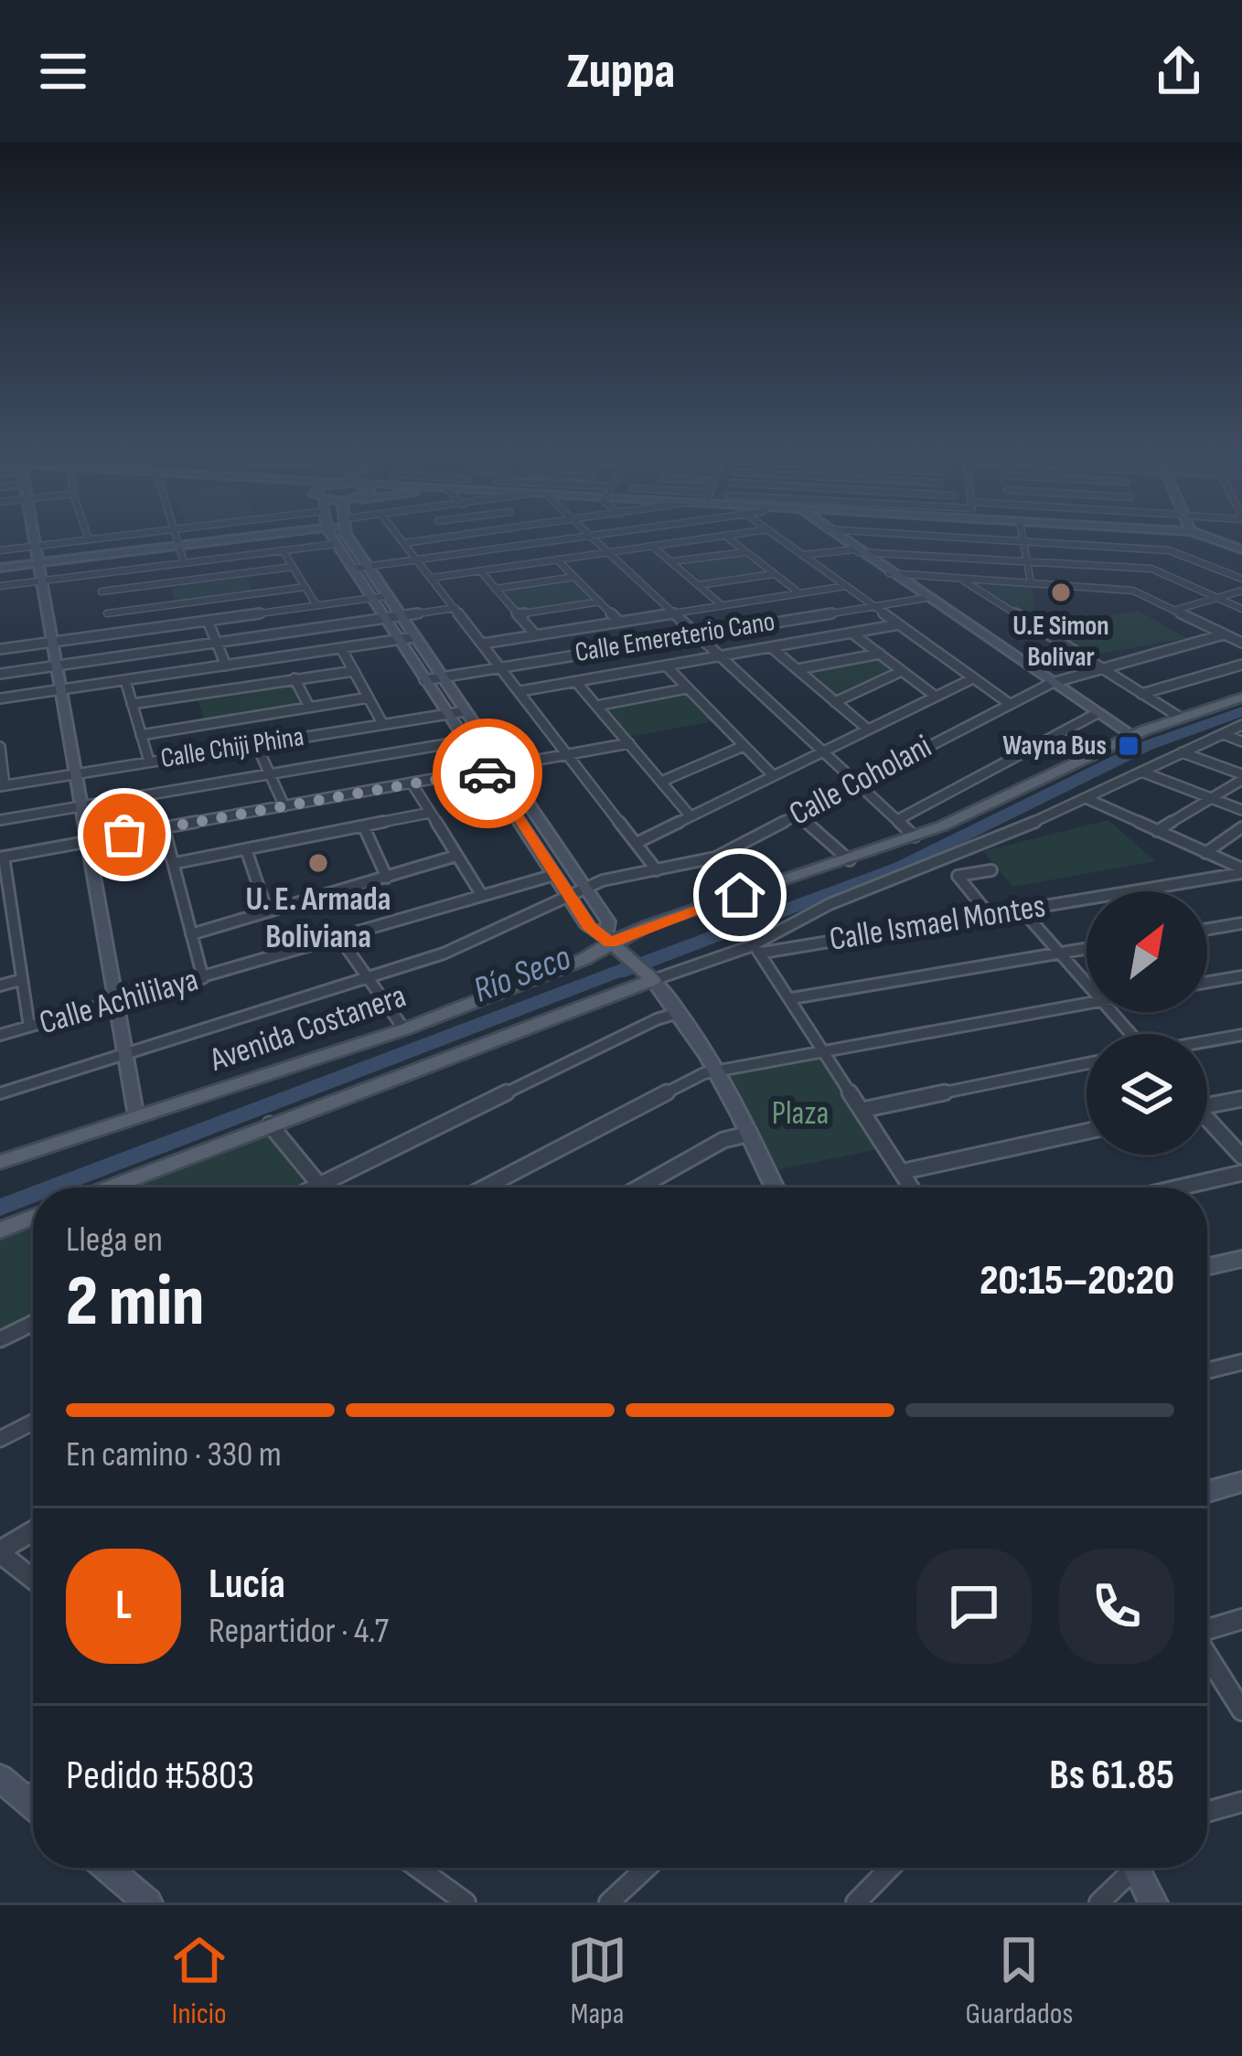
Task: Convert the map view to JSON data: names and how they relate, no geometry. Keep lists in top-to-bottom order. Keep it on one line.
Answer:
{"streets":{"main road":["Avenida Costanera"],"street":["Calle Emereterio Cano","Calle Chiji Phina","Calle Coholani","Calle Ismael Montes","Calle Achililaya"]},"water":["Río Seco"],"parks":["Plaza"],"places":{"other":["U.E Simon Bolivar","U. E. Armada Boliviana"],"transit":["Wayna Bus"]},"north":"top right","page":{"header":"Zuppa","heading":["2 min","Llega en","20:15–20:20"],"panel":["Lucía","Repartidor · 4.7","Pedido #5803","Bs 61.85"],"bar":"En camino · 330 m","round":"L","tabs":["Inicio","Mapa","Guardados"]}}
